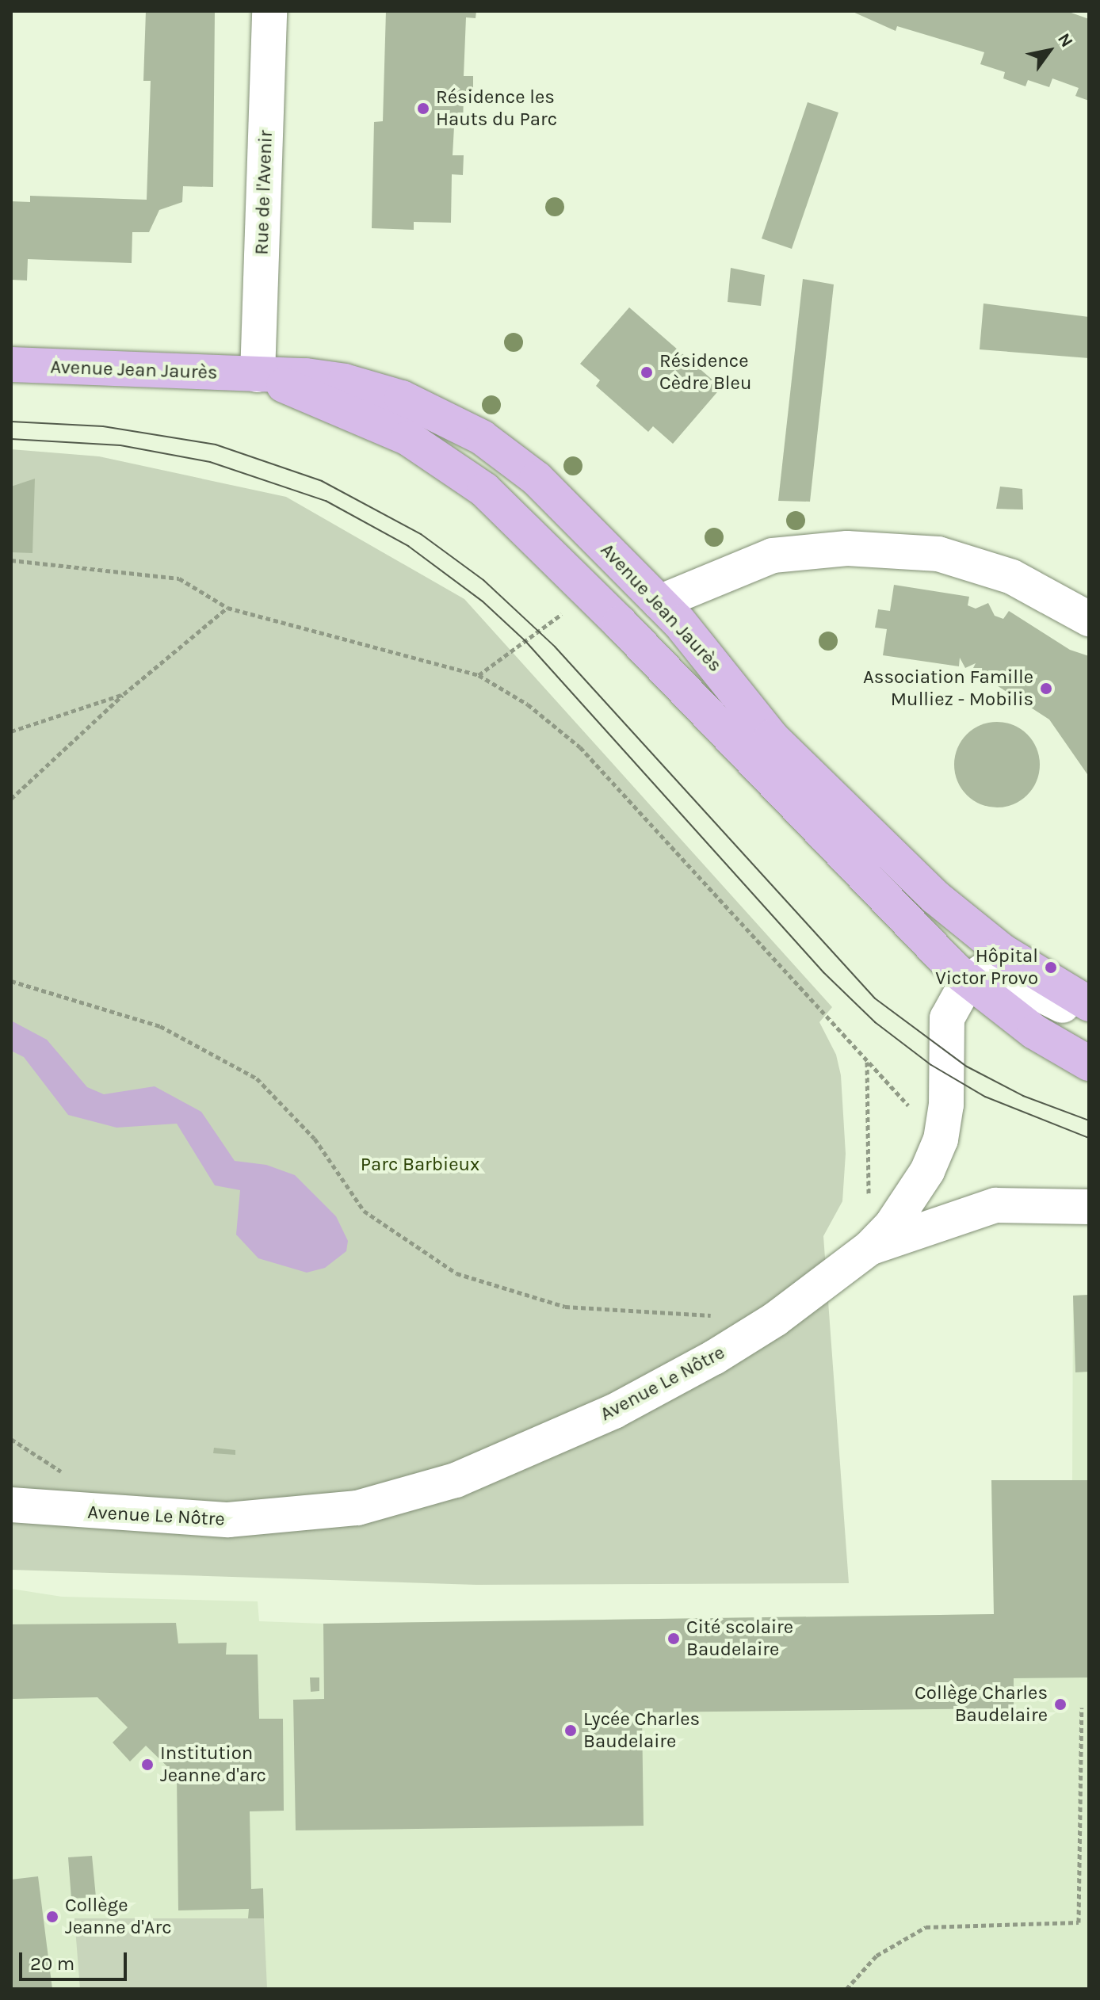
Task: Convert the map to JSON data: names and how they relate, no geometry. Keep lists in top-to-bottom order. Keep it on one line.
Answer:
{"streets":{"main road":["Avenue Jean Jaurès"],"street":["Rue de l'Avenir","Avenue Le Nôtre"]},"crossings":[["Rue de l'Avenir","Avenue Jean Jaurès"],["Avenue Jean Jaurès","Avenue Le Nôtre"]],"parks":["Parc Barbieux"],"places":["Résidence les Hauts du Parc","Résidence Cèdre Bleu","Association Famille Mulliez - Mobilis","Hôpital Victor Provo","Cité scolaire Baudelaire","Collège Charles Baudelaire","Lycée Charles Baudelaire","Institution Jeanne d'arc","Collège Jeanne d'Arc"],"scale_bar":"20 m","north":"top right"}
